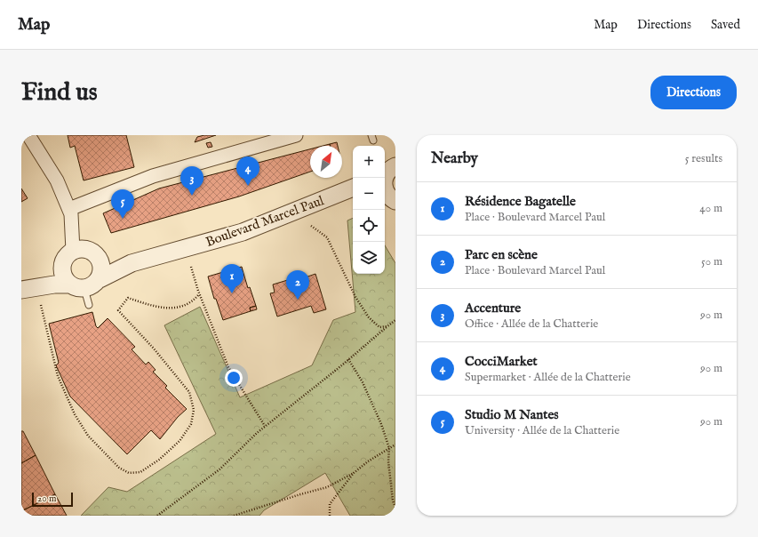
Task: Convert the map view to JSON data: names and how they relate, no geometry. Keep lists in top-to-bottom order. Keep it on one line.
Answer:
{"streets":{"street":["Boulevard Marcel Paul"]},"scale_bar":"20 m","north":"top right","page":{"header":"Map","nav":["Map","Directions","Saved"],"buttons":"Directions","title":"Find us","heading":["Nearby","5 results"],"map_buttons":["+","−"],"pins":["4","3","5","1","2"],"list":[{"mark":"1","name":"Résidence Bagatelle","note":"Place · Boulevard Marcel Paul","value":"40 m"},{"mark":"2","name":"Parc en scène","note":"Place · Boulevard Marcel Paul","value":"50 m"},{"mark":"3","name":"Accenture","note":"Office · Allée de la Chatterie","value":"90 m"},{"mark":"4","name":"CocciMarket","note":"Supermarket · Allée de la Chatterie","value":"90 m"},{"mark":"5","name":"Studio M Nantes","note":"University · Allée de la Chatterie","value":"90 m"}],"scale":"20 m"}}
